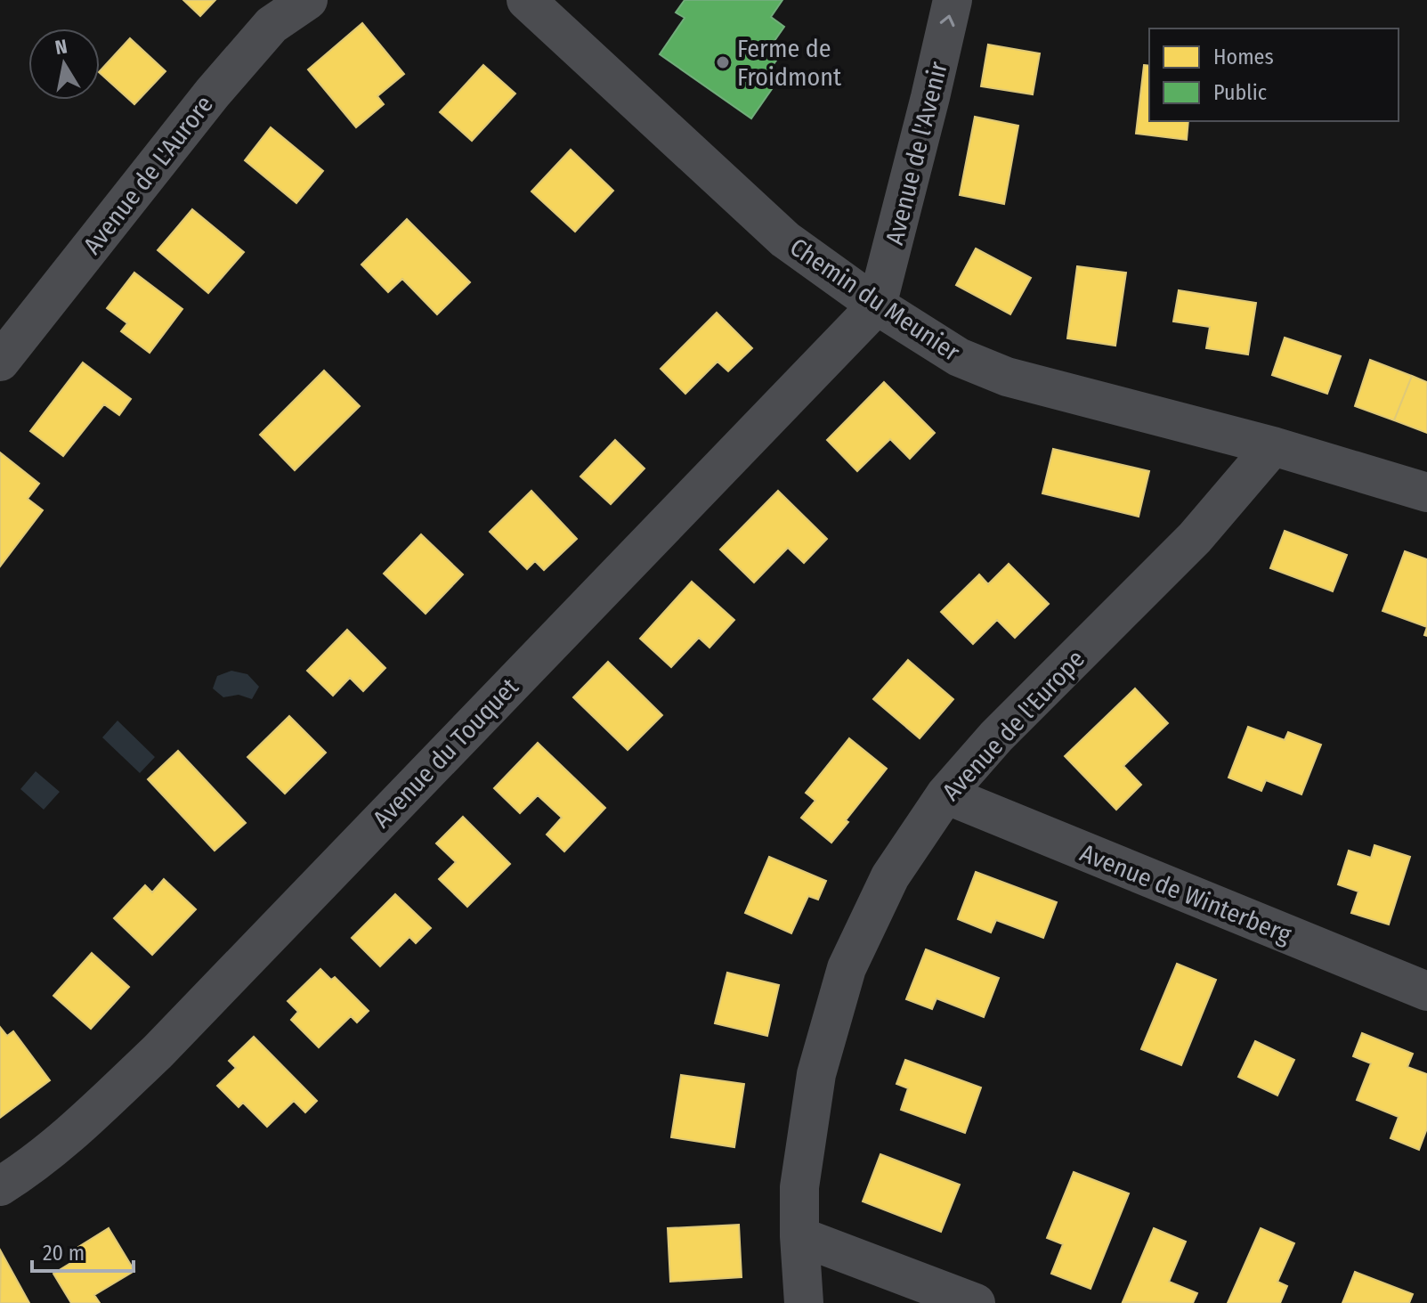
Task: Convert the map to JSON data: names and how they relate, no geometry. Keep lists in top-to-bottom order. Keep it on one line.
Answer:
{"streets":{"street":["Avenue de l'Avenir","Avenue de L'Aurore","Chemin du Meunier","Avenue de l'Europe","Avenue du Touquet","Avenue de Winterberg"]},"crossings":[["Avenue de l'Avenir","Chemin du Meunier"],["Avenue de l'Avenir","Avenue du Touquet"],["Chemin du Meunier","Avenue de l'Europe"],["Chemin du Meunier","Avenue du Touquet"],["Avenue de l'Europe","Avenue de Winterberg"]],"one_way":["Avenue de l'Avenir"],"places":["Ferme de Froidmont"],"legend":["Homes","Public"],"scale_bar":"20 m","north":"top"}
